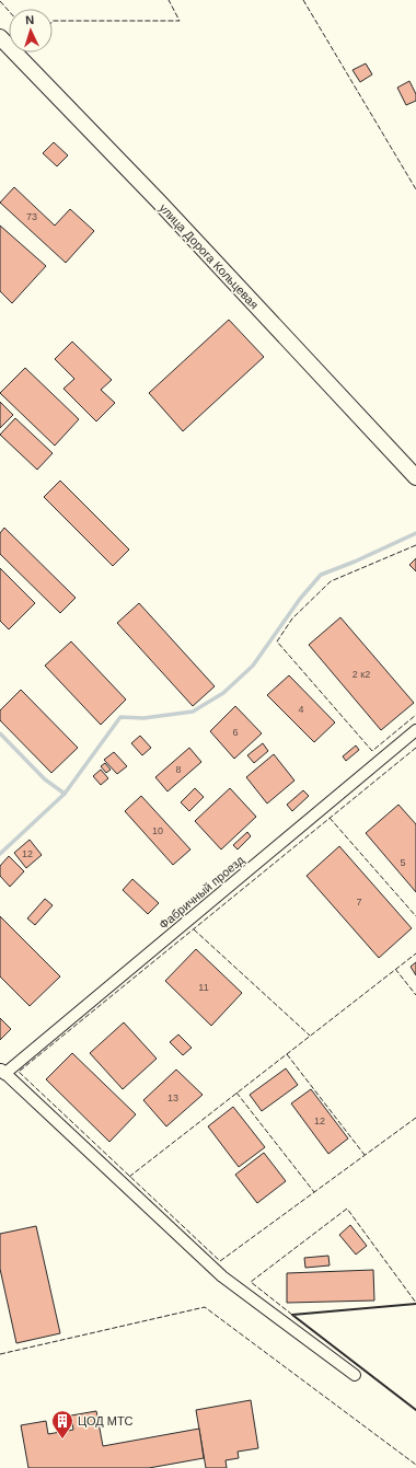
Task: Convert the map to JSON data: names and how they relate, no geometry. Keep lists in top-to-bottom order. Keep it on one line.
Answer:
{"streets":{"street":["улица Дорога Кольцевая","Фабричный проезд"]},"places":{"building":["ЦОД МТС"]},"house_numbers":["73","2 к2","4","6","8","10","12","5","7","11","13","12"],"north":"top"}
